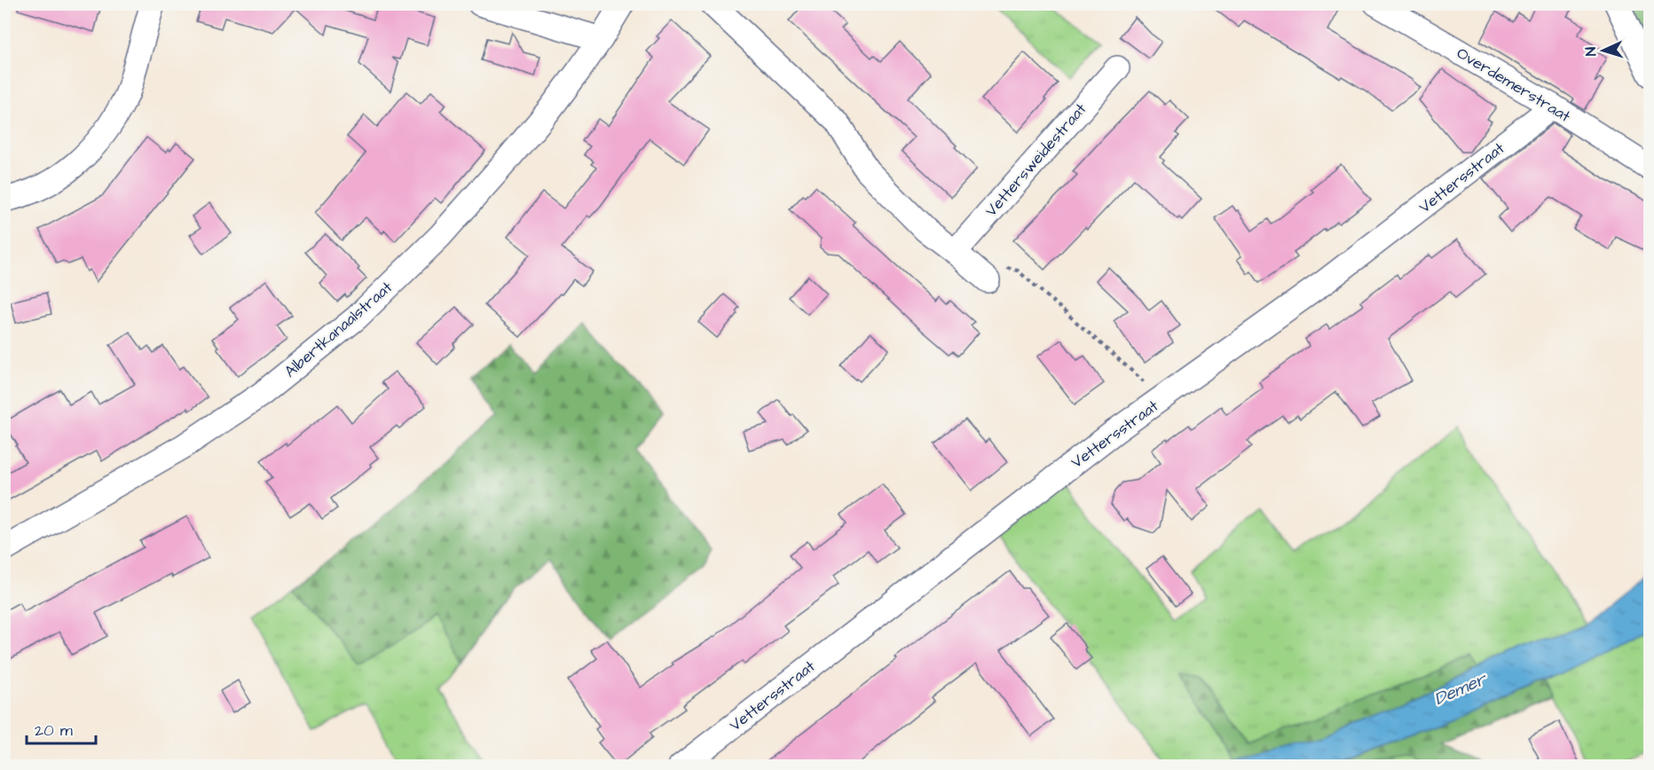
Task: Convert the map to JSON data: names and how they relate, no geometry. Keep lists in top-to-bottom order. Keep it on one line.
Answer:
{"streets":{"street":["Overdemerstraat","Vettersweidestraat","Vettersstraat","Albertkanaalstraat"]},"crossings":[["Overdemerstraat","Vettersstraat"]],"water":["Demer"],"scale_bar":"20 m","north":"left"}
